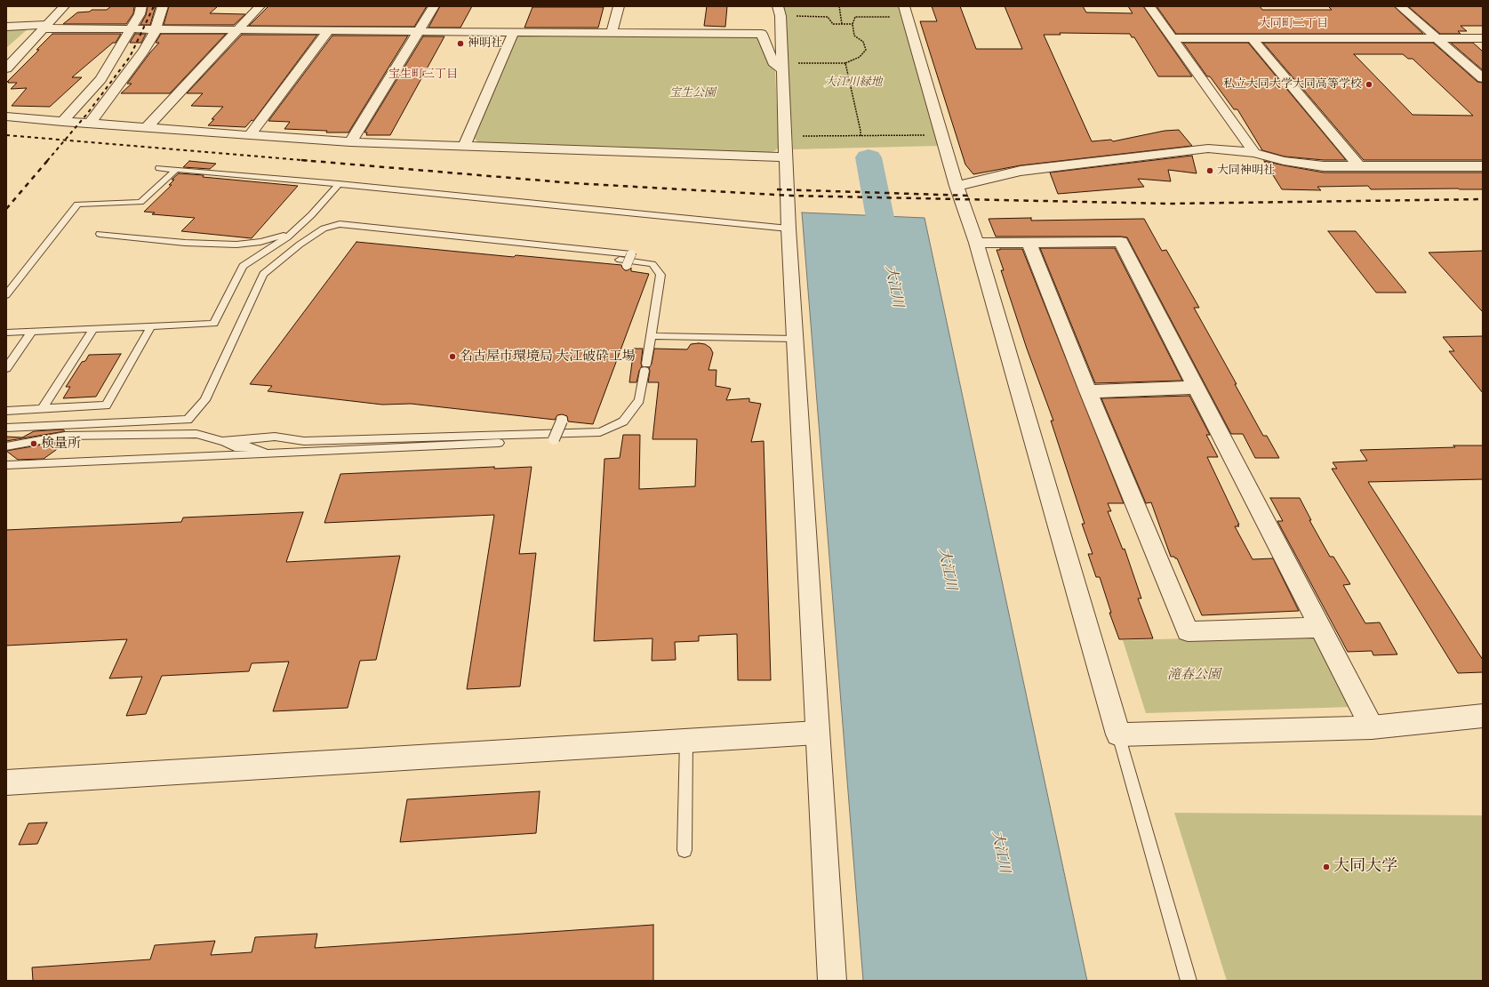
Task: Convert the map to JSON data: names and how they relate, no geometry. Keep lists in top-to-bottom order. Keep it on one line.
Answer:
{"districts":["大同町二丁目","宝生町三丁目"],"water":["大江川"],"parks":["大江川緑地","宝生公園","滝春公園"],"places":["神明社","私立大同大学大同高等学校","大同神明社","名古屋市環境局 大江破砕工場","検量所","大同大学"]}
